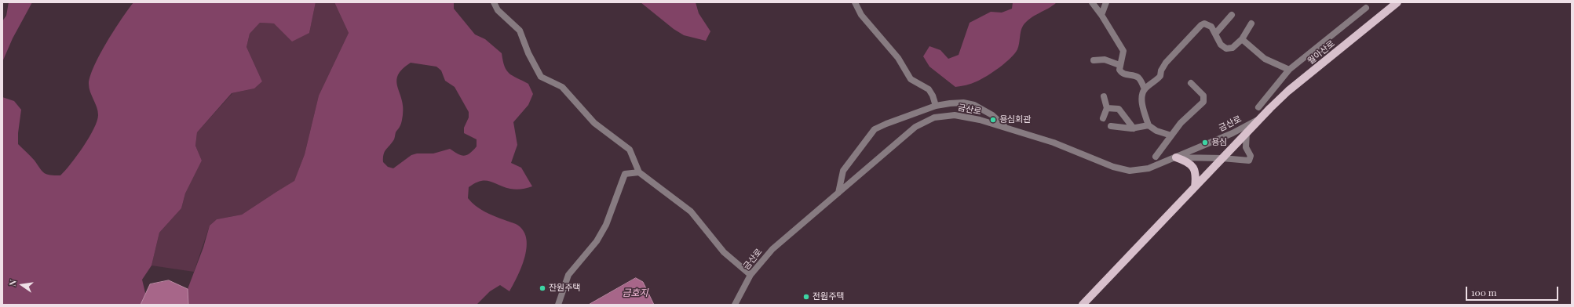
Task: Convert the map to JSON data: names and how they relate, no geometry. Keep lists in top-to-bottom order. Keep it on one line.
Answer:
{"streets":{"main road":["월아산로"],"street":["금산로"]},"crossings":[["월아산로","금산로"]],"water":["금호지"],"places":["용심회관","용심","잔원주택","전원주택"],"scale_bar":"100 m","north":"left"}
